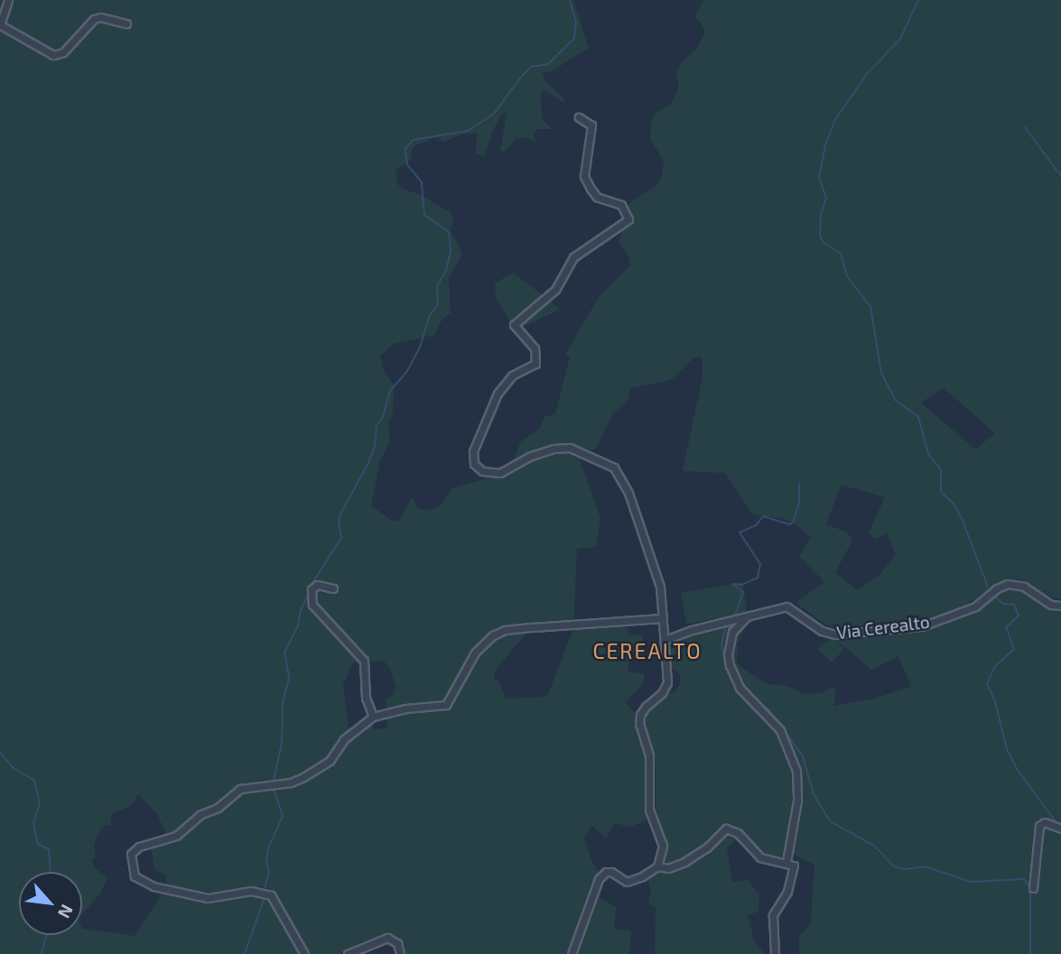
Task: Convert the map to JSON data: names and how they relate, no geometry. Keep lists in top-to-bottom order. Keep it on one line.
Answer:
{"streets":{"street":["Via Cerealto"]},"districts":["CEREALTO"],"north":"bottom right"}
